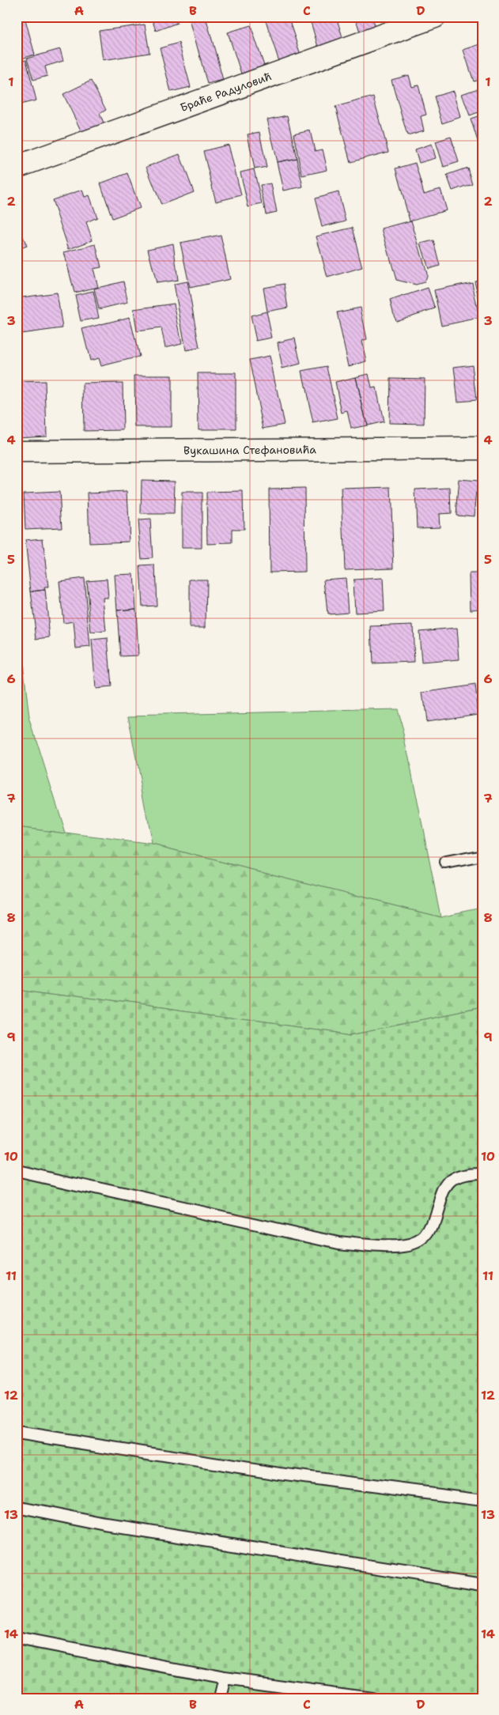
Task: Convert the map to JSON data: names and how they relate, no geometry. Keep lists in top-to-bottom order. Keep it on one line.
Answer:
{"streets":{"street":["Браће Радуловић","Вукашина Стефановића"]},"grid":{"columns":["A","B","C","D"],"rows":["1","2","3","4","5","6","7","8","9","10","11","12","13","14"]}}
